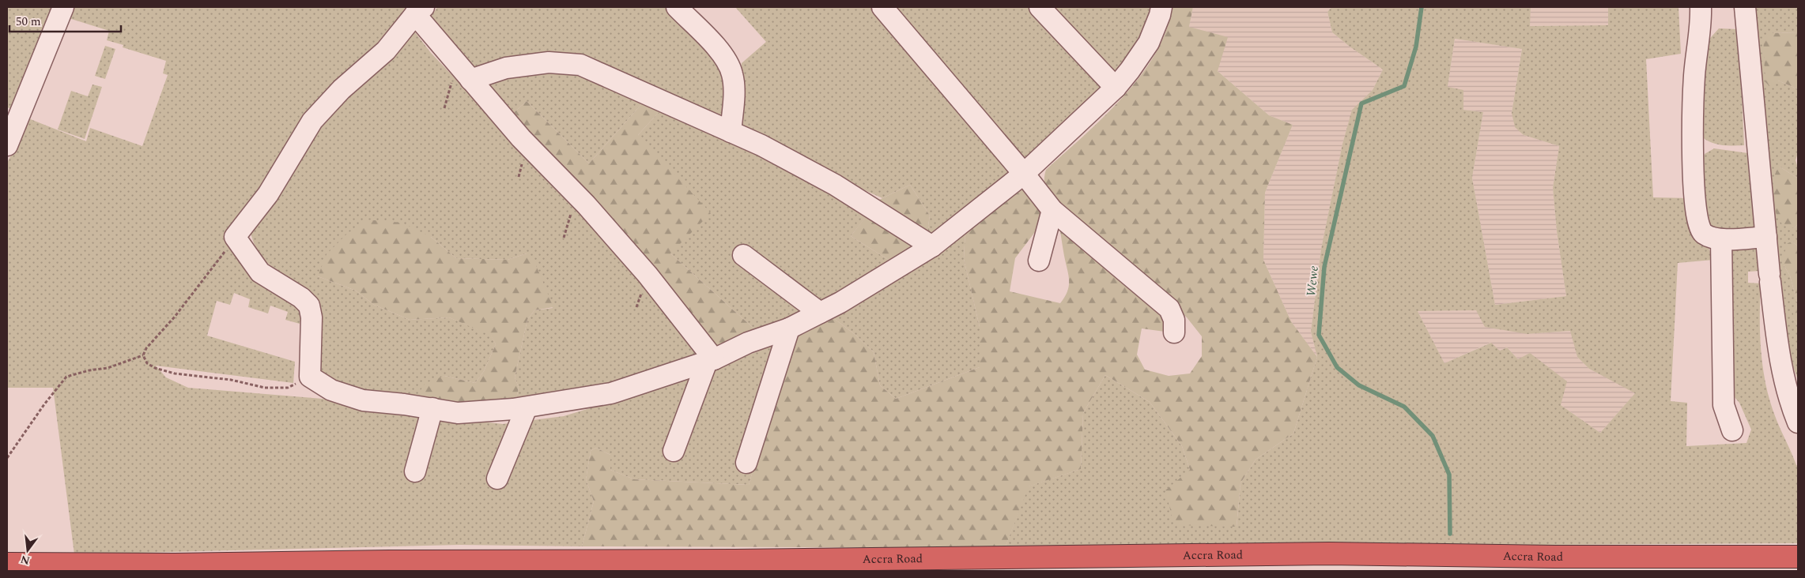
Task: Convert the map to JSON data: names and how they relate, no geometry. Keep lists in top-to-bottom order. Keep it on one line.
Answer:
{"streets":{"highway":["Accra Road"]},"water":["Wewe"],"scale_bar":"50 m","north":"bottom"}
